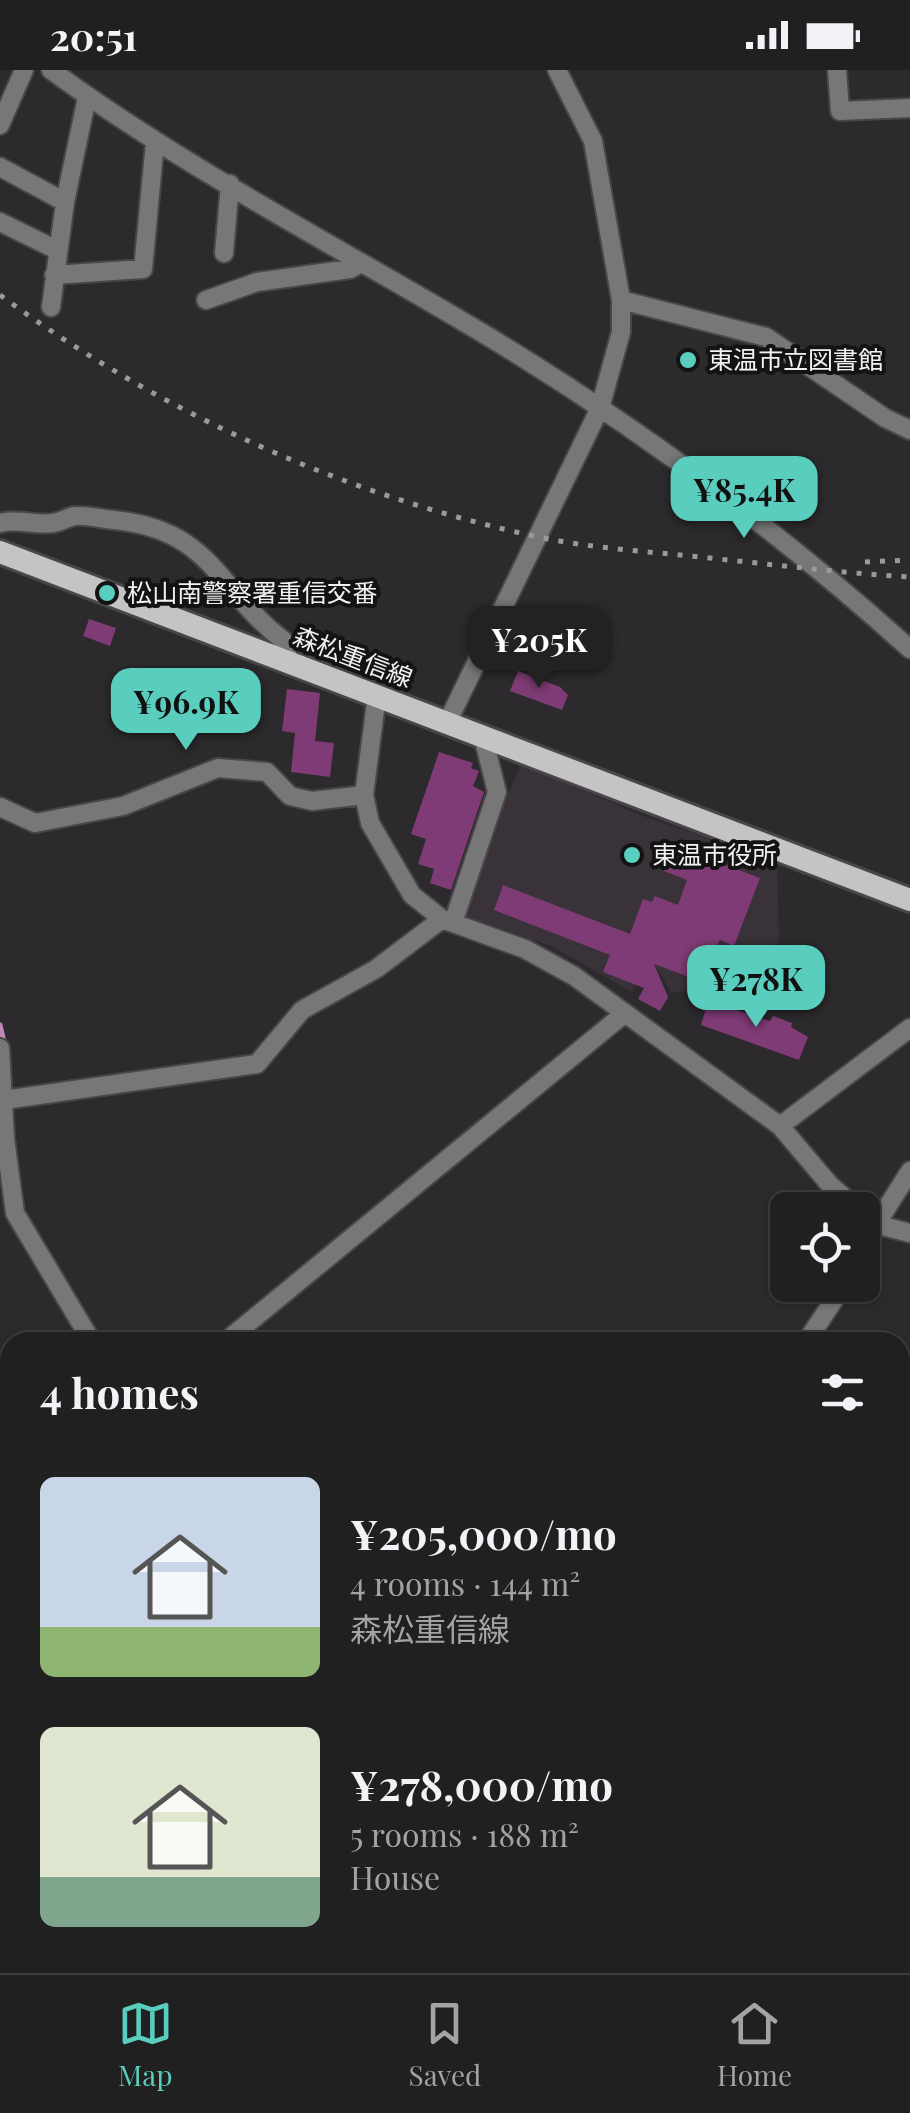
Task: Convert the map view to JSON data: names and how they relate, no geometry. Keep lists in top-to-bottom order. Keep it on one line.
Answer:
{"streets":{"main road":["森松重信線"]},"places":["東温市立図書館","松山南警察署重信交番","東温市役所"],"page":{"status":"20:51","price":["¥85.4K","¥205K","¥96.9K","¥278K"],"heading":"4 homes","list":[{"name":"¥205,000/mo","note":"4 rooms · 144 m² · 森松重信線"},{"name":"¥278,000/mo","note":"5 rooms · 188 m² · House"}],"tabs":["Map","Saved","Home"]}}
